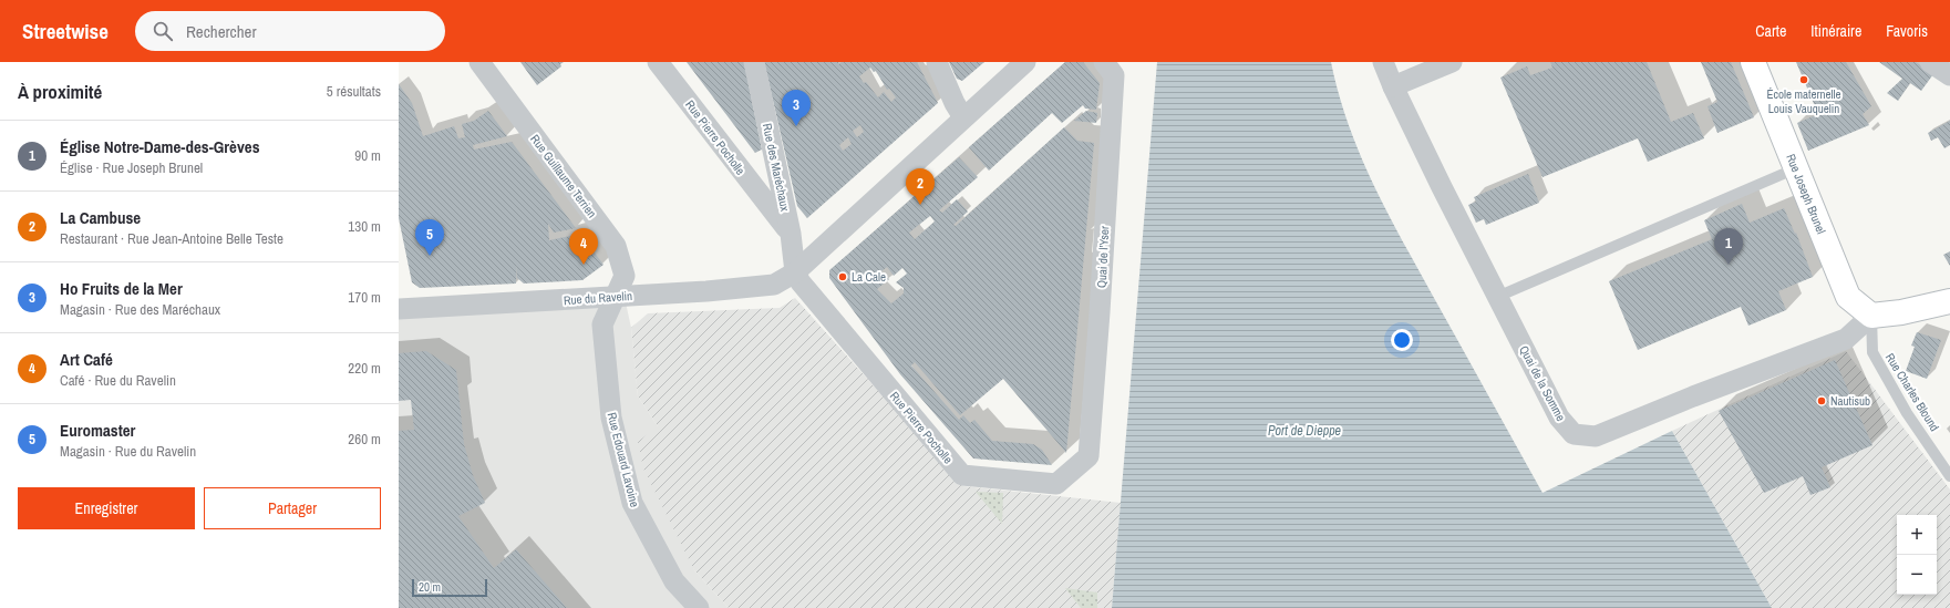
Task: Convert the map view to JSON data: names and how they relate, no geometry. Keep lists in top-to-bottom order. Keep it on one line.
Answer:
{"streets":{"main road":["Rue Joseph Brunel"],"street":["Rue Pierre Pocholle","Rue des Maréchaux","Rue Guillaume Terrien","Quai de l'Yser","Rue du Ravelin","Quai de la Somme","Rue Edouard Lavoine"],"lane":["Rue Charles Blound"]},"crossings":[["Rue Pierre Pocholle","Rue des Maréchaux"],["Rue Pierre Pocholle","Quai de l'Yser"],["Rue Pierre Pocholle","Rue du Ravelin"],["Rue des Maréchaux","Rue du Ravelin"],["Rue Guillaume Terrien","Rue du Ravelin"],["Rue Guillaume Terrien","Rue Edouard Lavoine"],["Rue Joseph Brunel","Quai de la Somme"],["Rue Joseph Brunel","Rue Charles Blound"],["Rue du Ravelin","Rue Edouard Lavoine"],["Quai de la Somme","Rue Charles Blound"]],"water":["Port de Dieppe"],"places":["École maternelle Louis Vauquelin","La Cale","Nautisub"],"scale_bar":"20 m","page":{"header":"Streetwise","search":"Rechercher","nav":["Carte","Itinéraire","Favoris"],"heading":["À proximité","5 résultats"],"pins":["3","2","5","1","4"],"list":[{"mark":"1","name":"Église Notre-Dame-des-Grèves","note":"Église · Rue Joseph Brunel","value":"90 m"},{"mark":"2","name":"La Cambuse","note":"Restaurant · Rue Jean-Antoine Belle Teste","value":"130 m"},{"mark":"3","name":"Ho Fruits de la Mer","note":"Magasin · Rue des Maréchaux","value":"170 m"},{"mark":"4","name":"Art Café","note":"Café · Rue du Ravelin","value":"220 m"},{"mark":"5","name":"Euromaster","note":"Magasin · Rue du Ravelin","value":"260 m"}],"buttons":["Enregistrer","Partager"],"map_buttons":["+","−"],"scale":"20 m"}}
